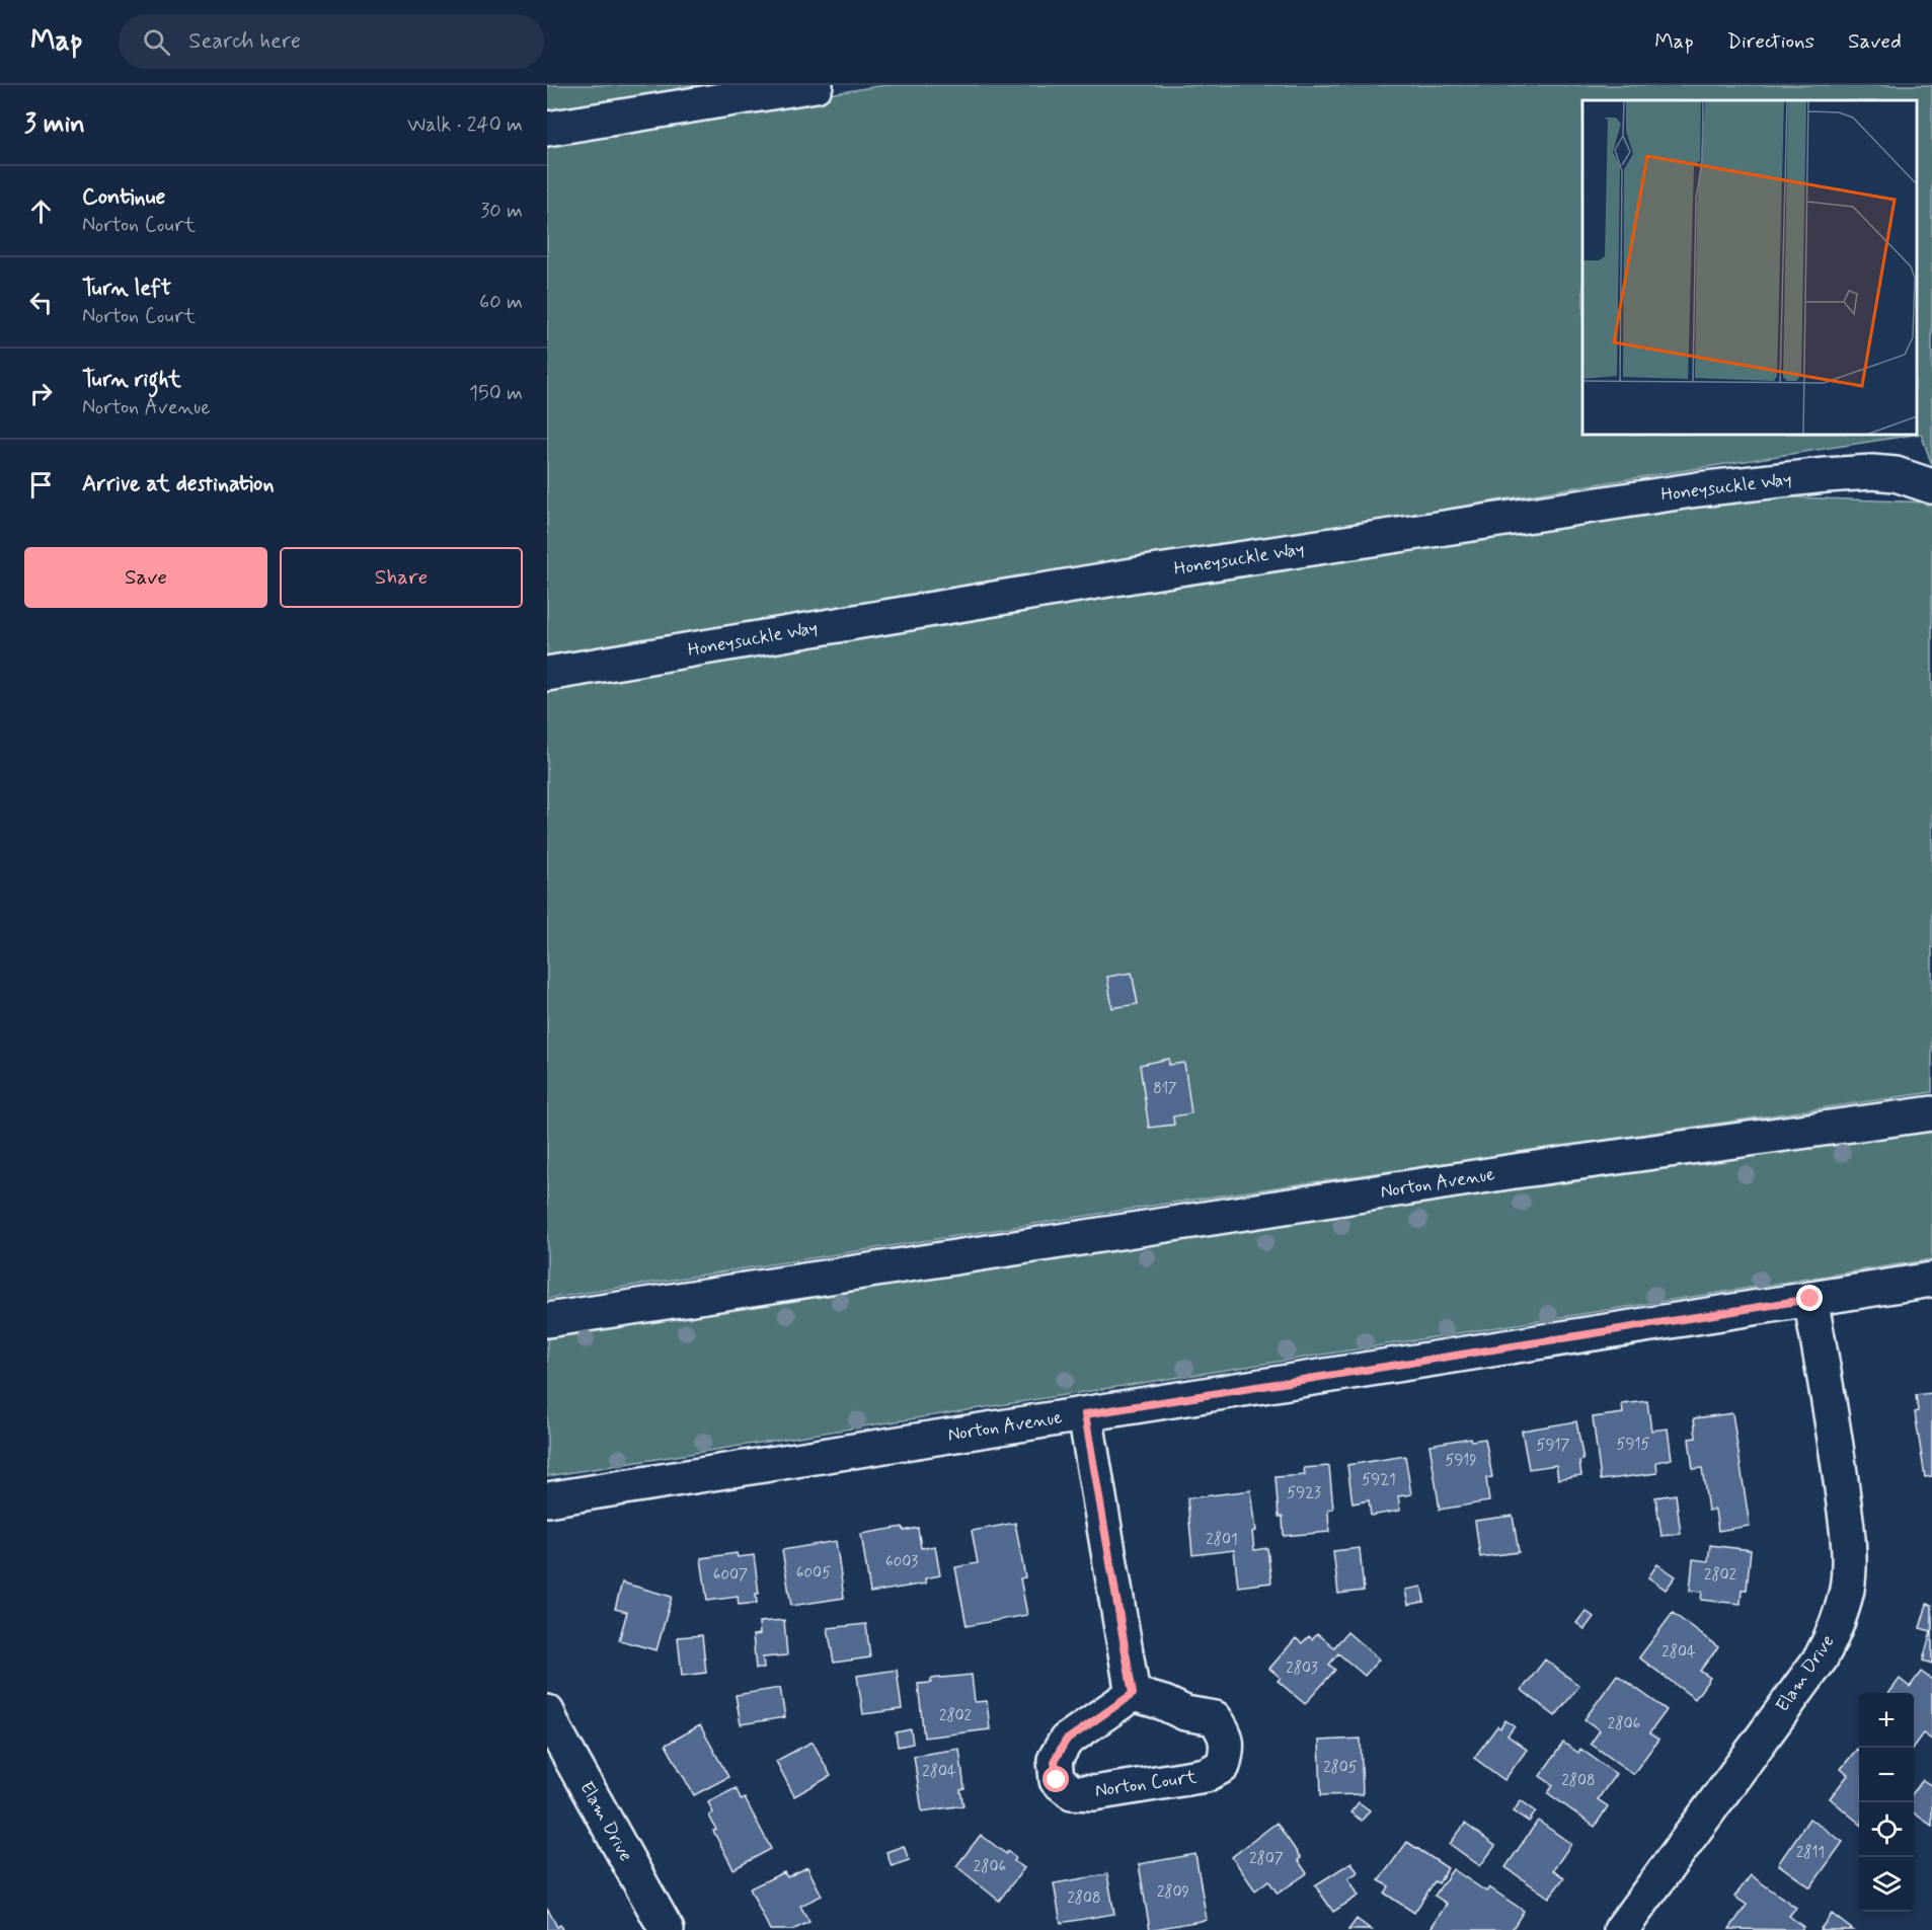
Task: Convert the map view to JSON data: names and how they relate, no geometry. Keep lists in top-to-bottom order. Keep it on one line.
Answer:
{"streets":{"street":["Honeysuckle Way","Norton Avenue","Elam Drive","Norton Court"]},"crossings":[["Norton Avenue","Elam Drive"]],"house_numbers":["817","5915","5917","5919","5921","5923","2801","6003","6005","6007","2802","2804","2803","2802","2806","2805","2804","2808","2811","2807","2806","2809","2808"],"page":{"header":"Map","search":"Search here","nav":["Map","Directions","Saved"],"heading":["3 min","Walk · 240 m"],"list":[["Continue","Norton Court","30 m"],["Turn left","Norton Court","60 m"],["Turn right","Norton Avenue","150 m"],"Arrive at destination"],"buttons":["Save","Share"],"map_buttons":["+","−"]}}
